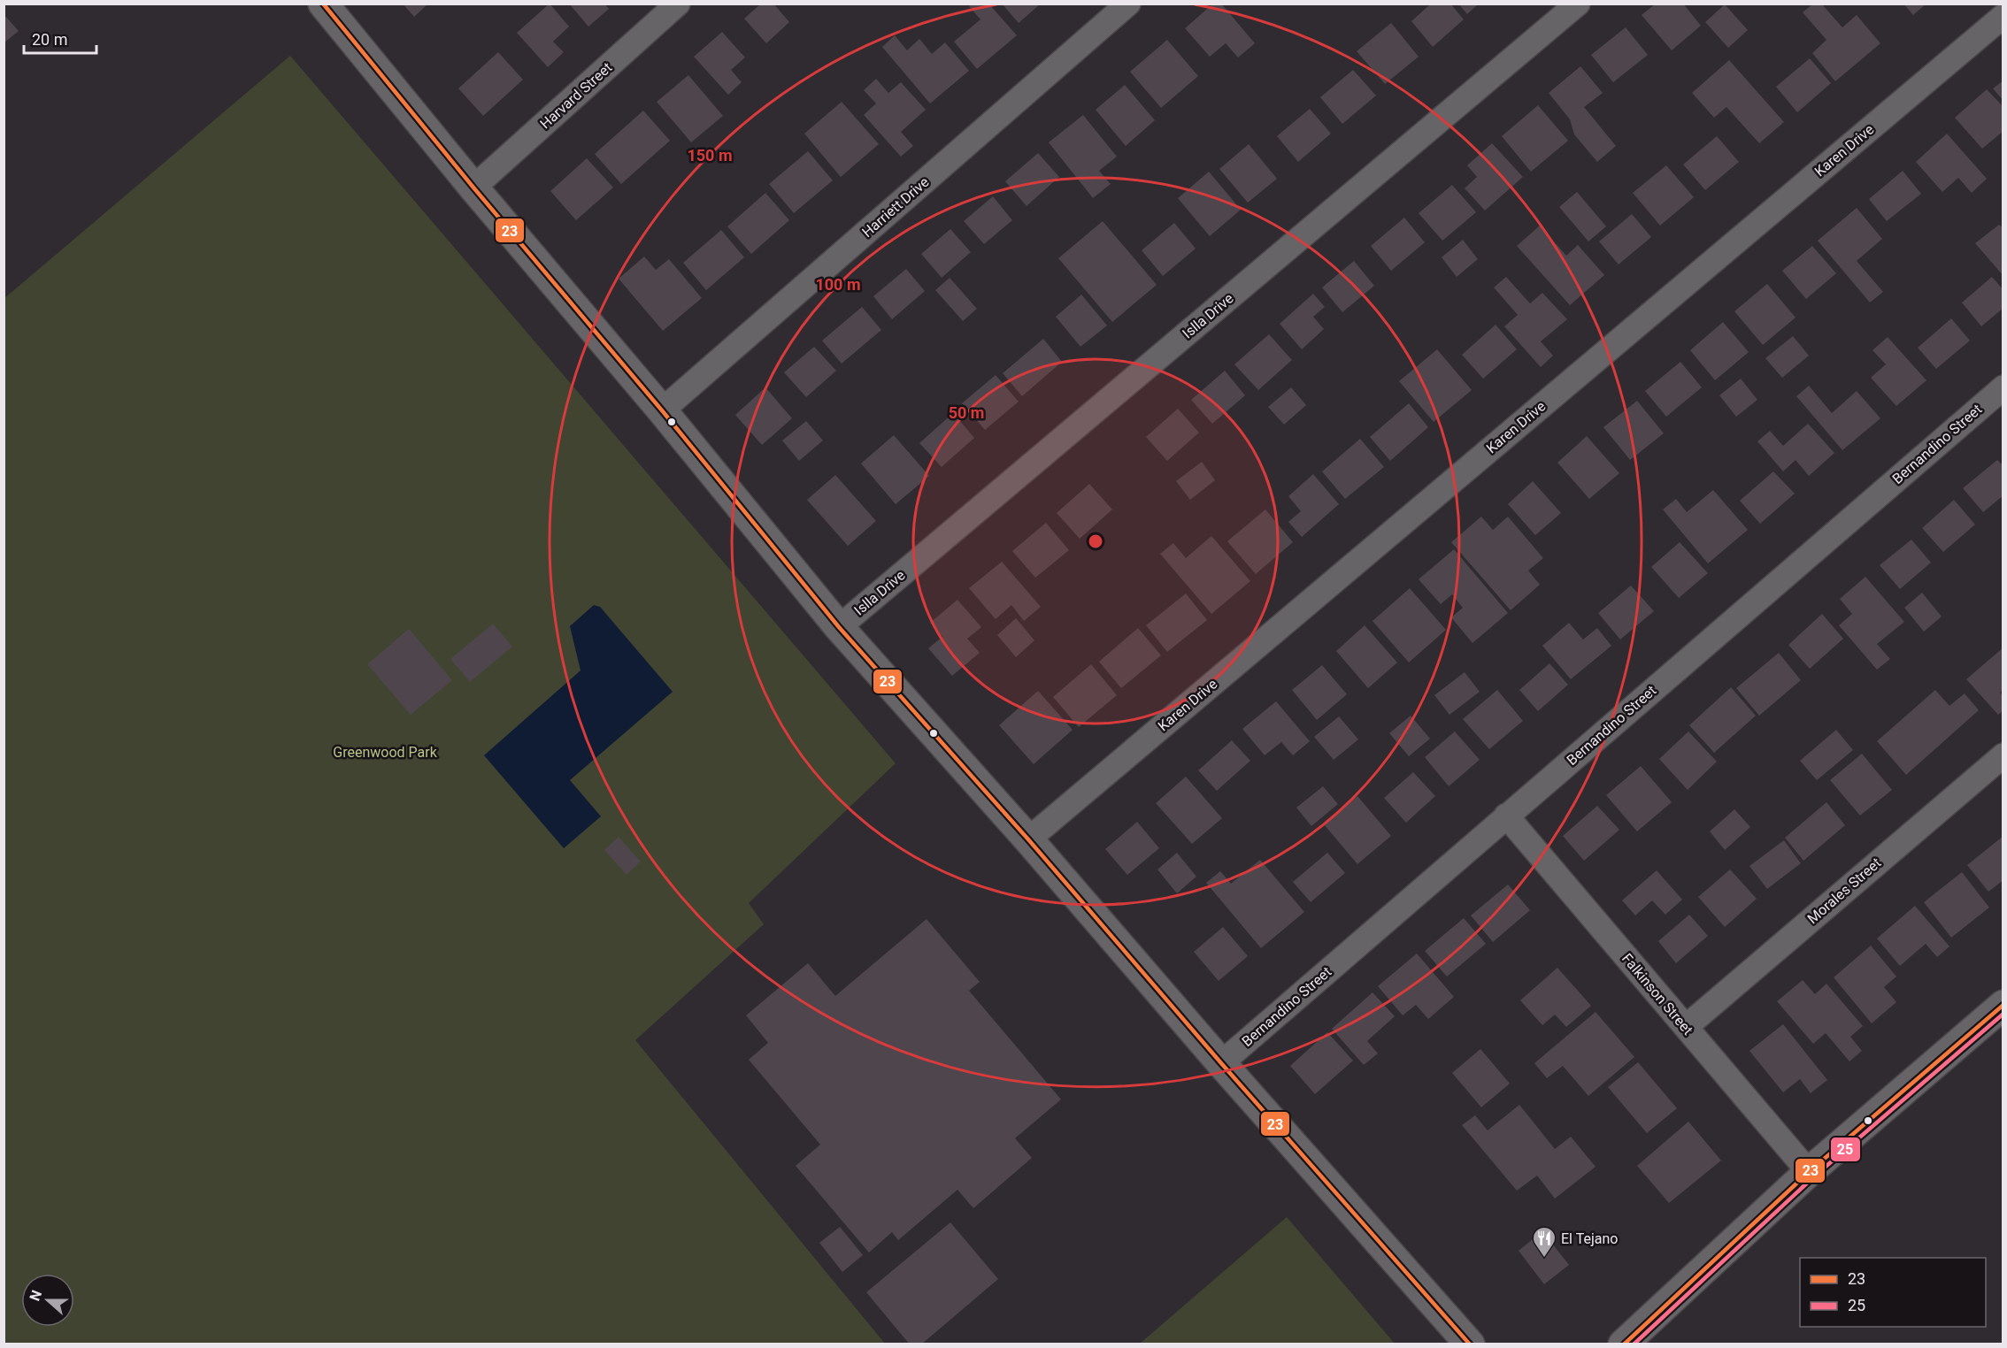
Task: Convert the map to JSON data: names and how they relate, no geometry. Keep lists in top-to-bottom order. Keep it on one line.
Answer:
{"streets":{"street":["Harvard Street","Karen Drive","Harriett Drive","Islla Drive","Bernandino Street","Morales Street","Falkinson Street"]},"crossings":[["Bernandino Street","Falkinson Street"],["Morales Street","Falkinson Street"]],"parks":["Greenwood Park"],"places":{"restaurant":["El Tejano"]},"lines":["transit line 23","transit line 25"],"legend":["23","25"],"scale_bar":"20 m","north":"left","rings":["150 m","100 m","50 m"]}
